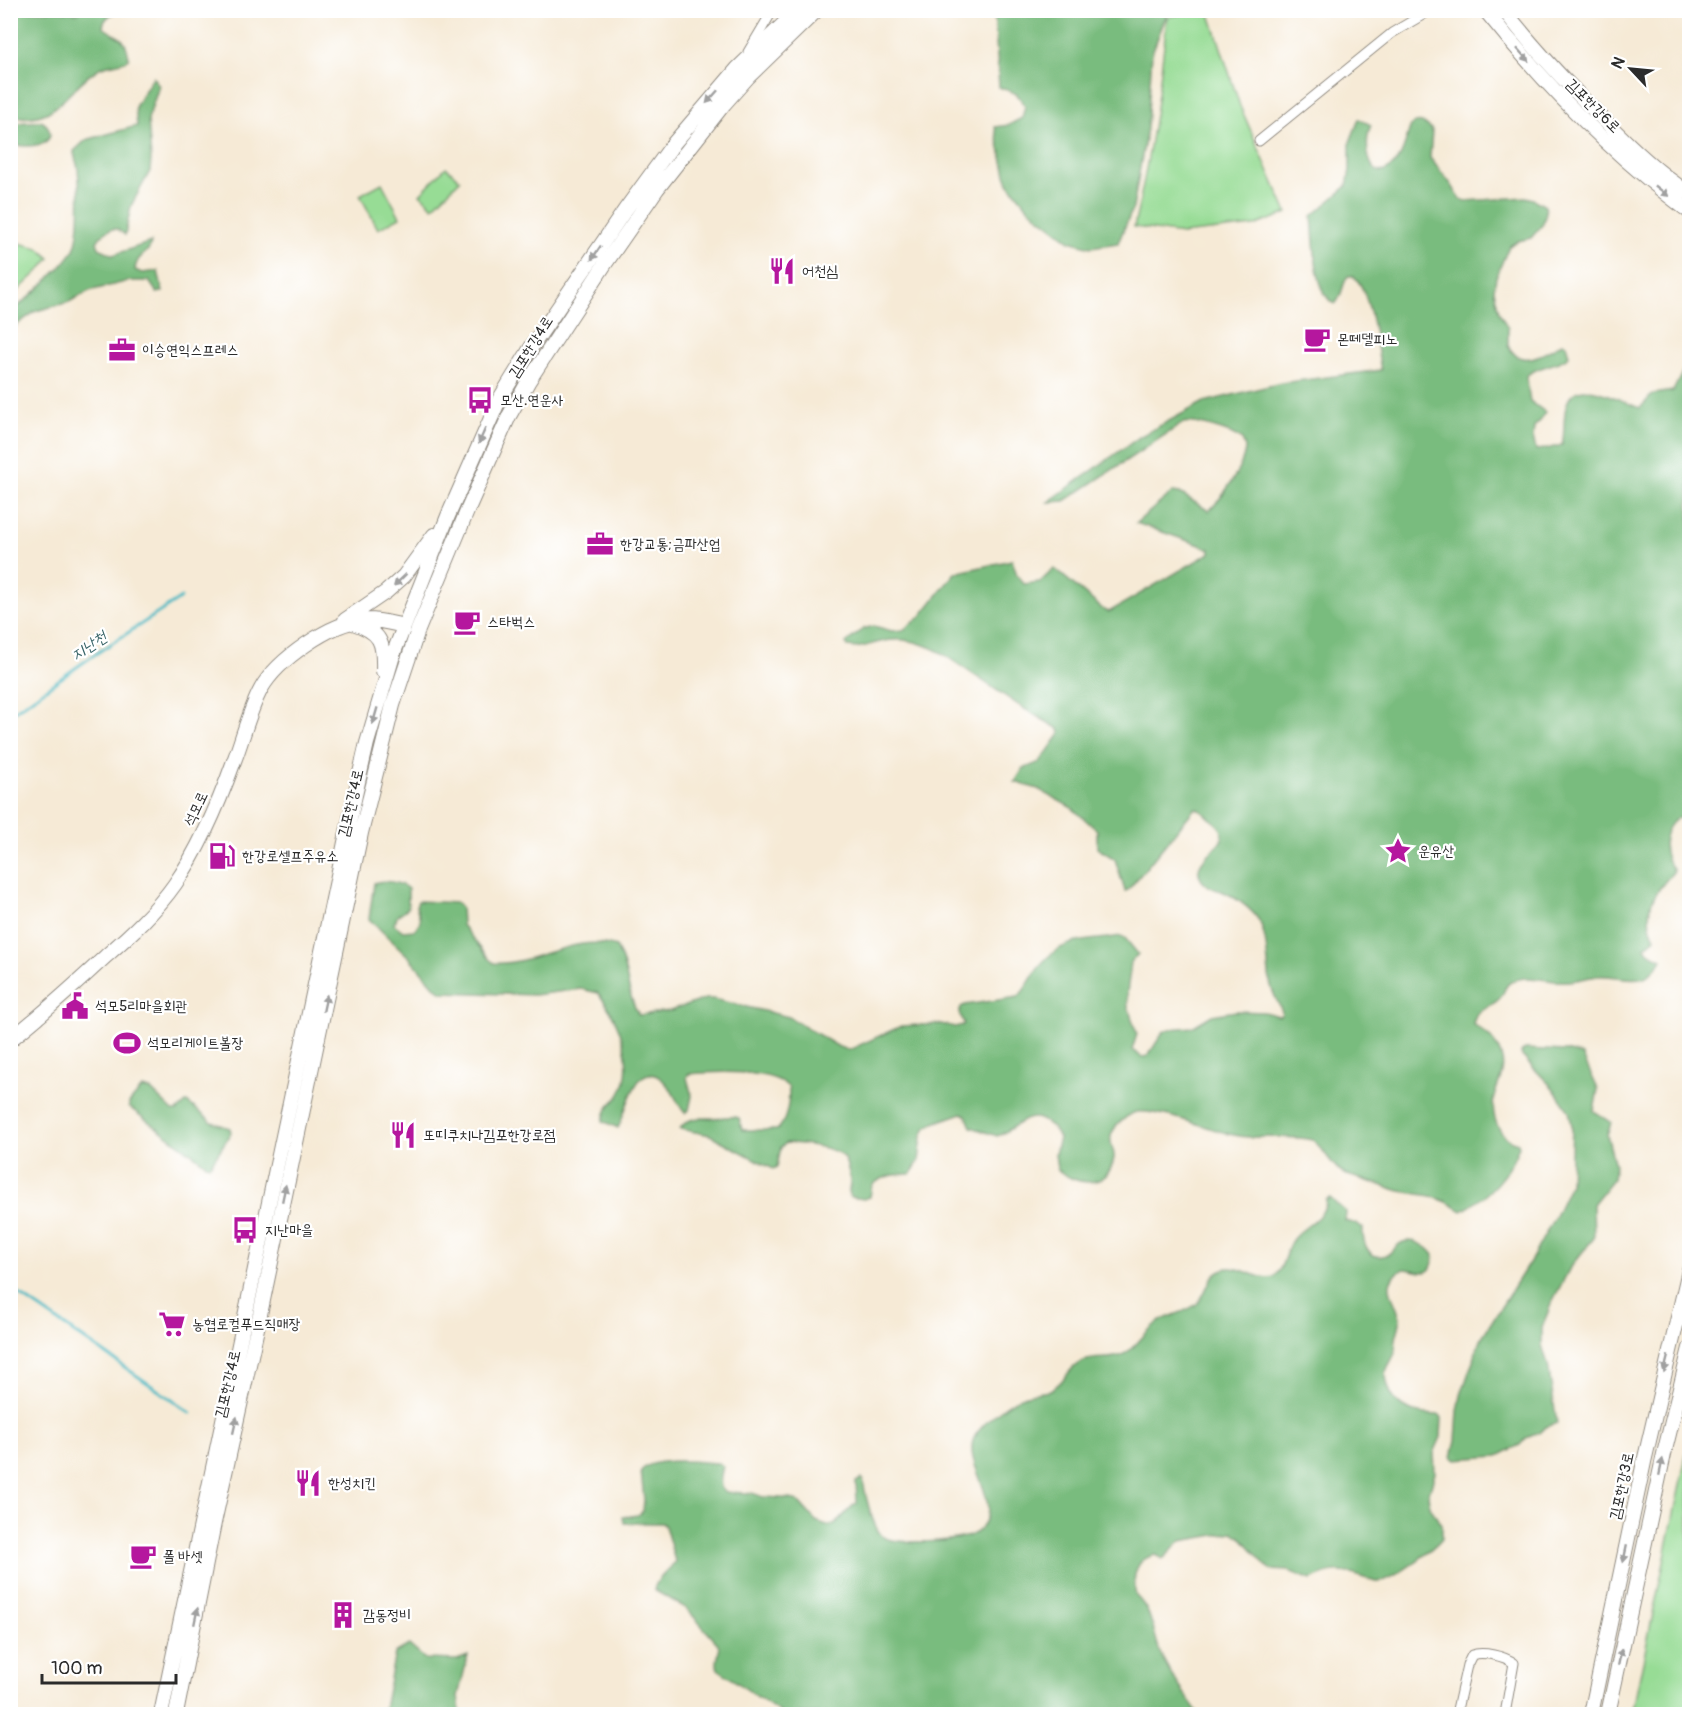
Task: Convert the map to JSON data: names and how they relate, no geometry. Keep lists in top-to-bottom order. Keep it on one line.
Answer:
{"streets":{"street":["김포한강6로","김포한강4로","석모로","김포한강3로"]},"crossings":[["김포한강4로","석모로"]],"water":["지난천"],"places":{"restaurant":["어천심","또띠쿠치나김포한강로점","한성치킨"],"cafe":["몬떼델피노","스타벅스","폴 바셋"],"office":["이승연익스프레스","한강교통;금파산업"],"bus stop":["모산.연운사","지난마을"],"place":["운유산"],"fuel station":["한강로셀프주유소"],"public building":["석모5리마을회관"],"sports":["석모리게이트볼장"],"supermarket":["농협로컬푸드직매장"],"building":["감동정비"]},"scale_bar":"100 m","north":"top left"}
